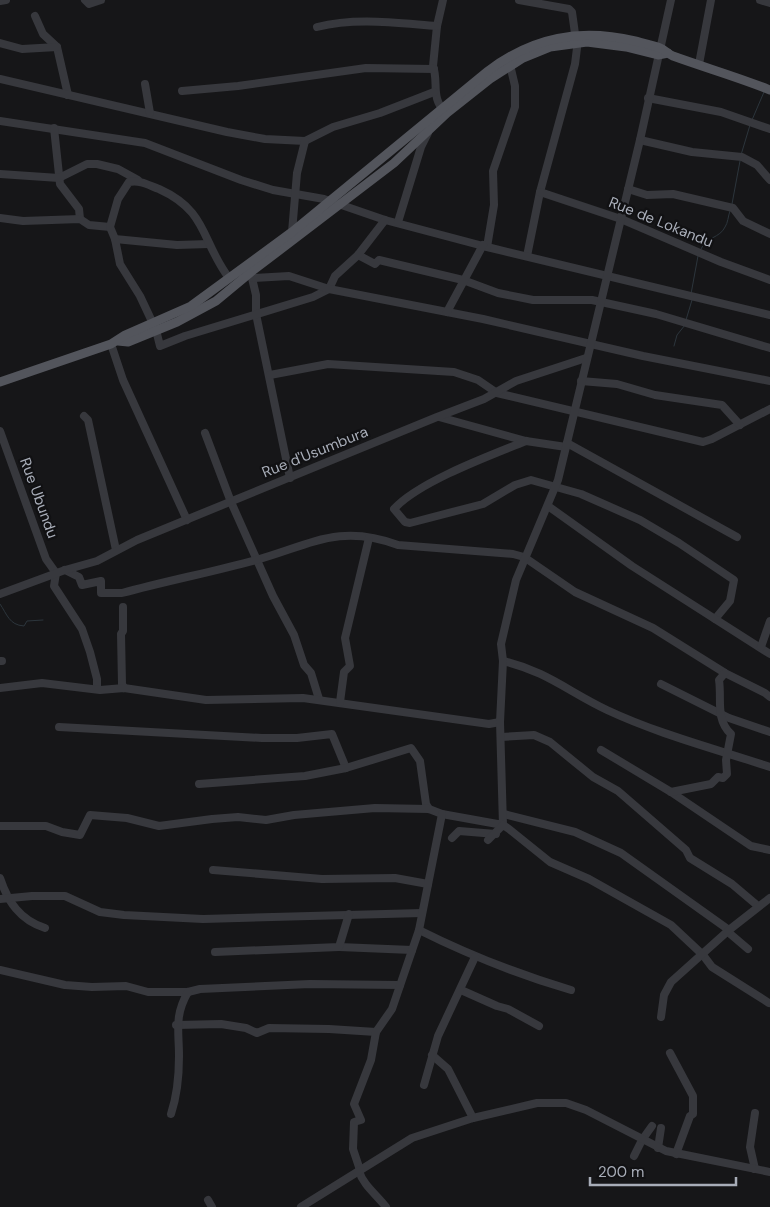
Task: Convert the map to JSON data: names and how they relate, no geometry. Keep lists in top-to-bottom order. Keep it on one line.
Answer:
{"streets":{"street":["Rue de Lokandu","Rue d'Usumbura","Rue Ubundu"]},"crossings":[["Rue d'Usumbura","Rue Ubundu"]],"scale_bar":"200 m"}
